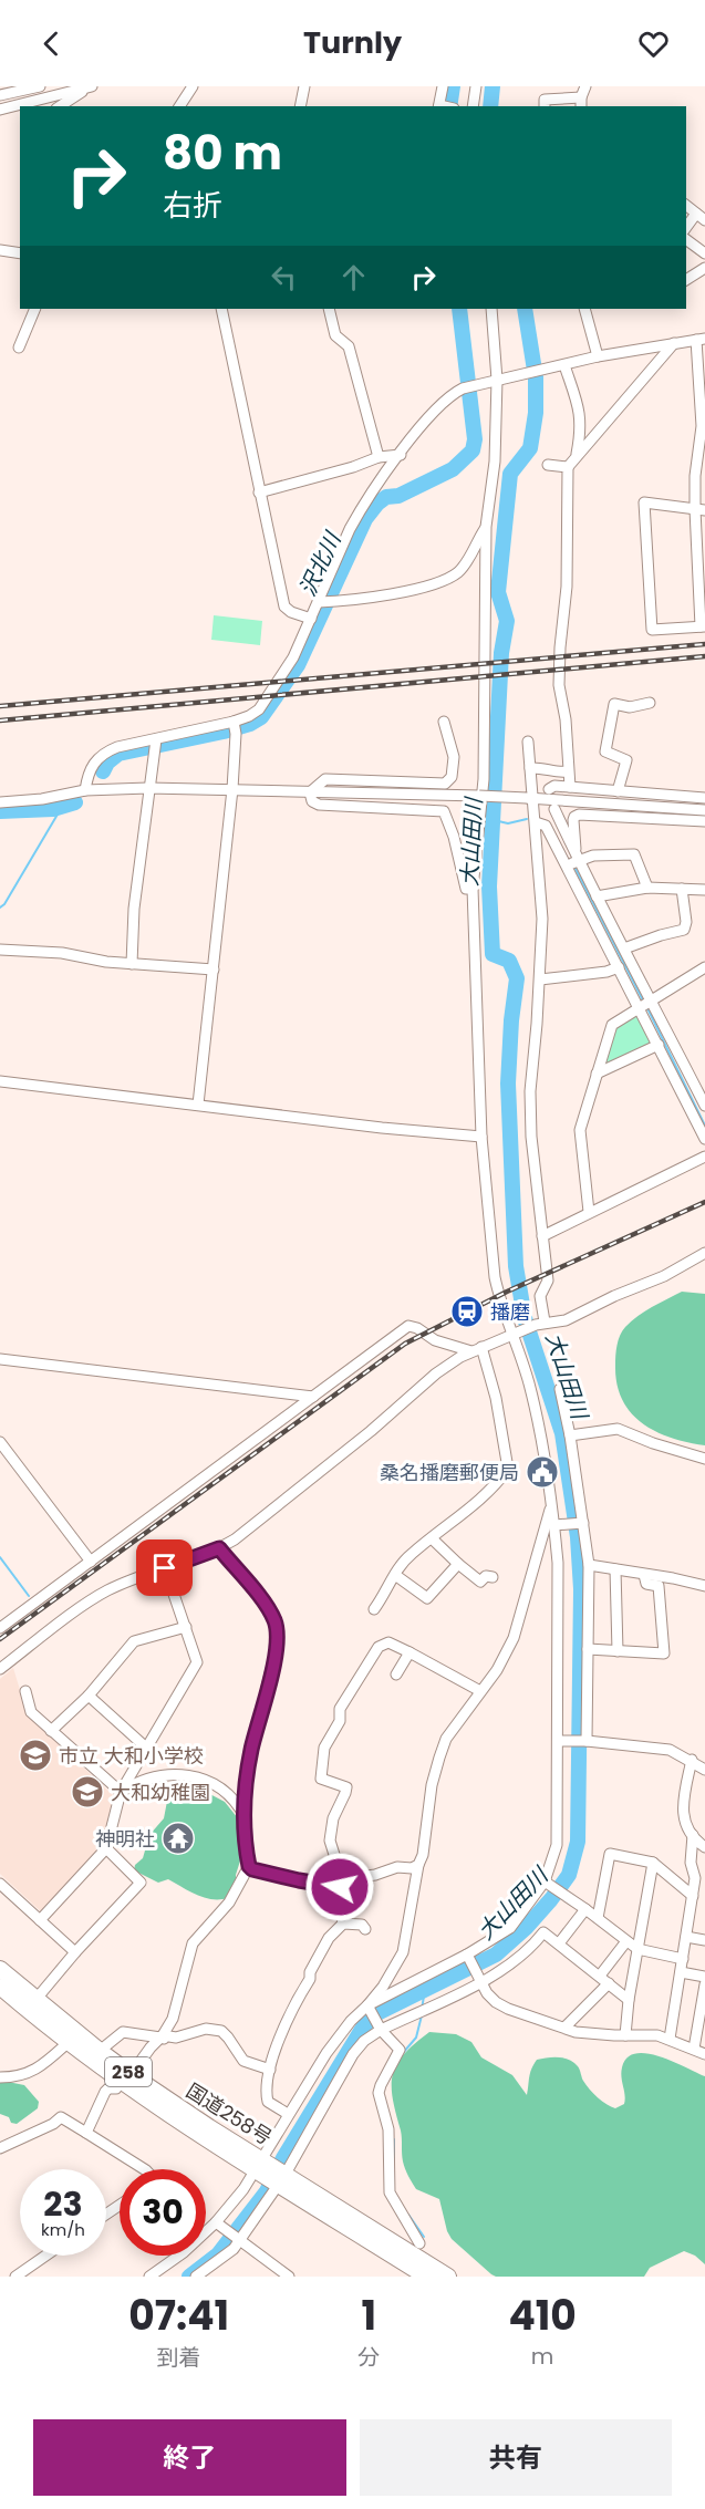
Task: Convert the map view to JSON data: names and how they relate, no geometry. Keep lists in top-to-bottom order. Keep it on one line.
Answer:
{"streets":{"highway":["258","国道258号"]},"water":["沢北川","大山田川"],"places":{"station":["播磨"],"public building":["桑名播磨郵便局"],"school or university":["市立 大和小学校","大和幼稚園"],"temple":["神明社"]},"page":{"header":"Turnly","turn":["80 m","右折"],"speed":"23 km/h","limit":"30","eta":["07:41","到着","1","分","410","m"],"buttons":["終了","共有"]}}
